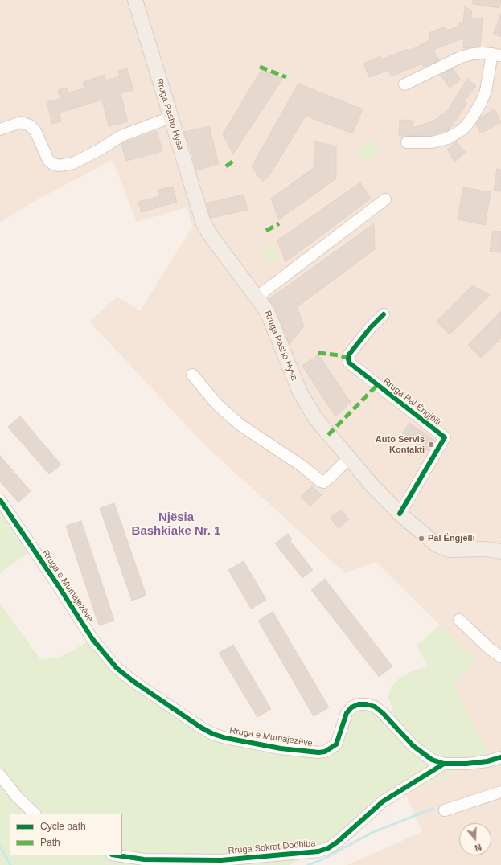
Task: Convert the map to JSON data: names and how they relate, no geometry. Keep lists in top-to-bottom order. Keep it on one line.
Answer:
{"streets":{"main road":["Rruga Pasho Hysa"],"street":["Rruga Pal Ëngjëlli","Rruga e Mumajezëve","Rruga Sokrat Dodbiba"]},"crossings":[["Rruga Pasho Hysa","Rruga Pal Ëngjëlli"],["Rruga e Mumajezëve","Rruga Sokrat Dodbiba"]],"districts":["Njësia Bashkiake Nr. 1"],"places":["Auto Servis Kontakti","Pal Ëngjëlli"],"legend":["Cycle path","Path"],"north":"bottom"}
